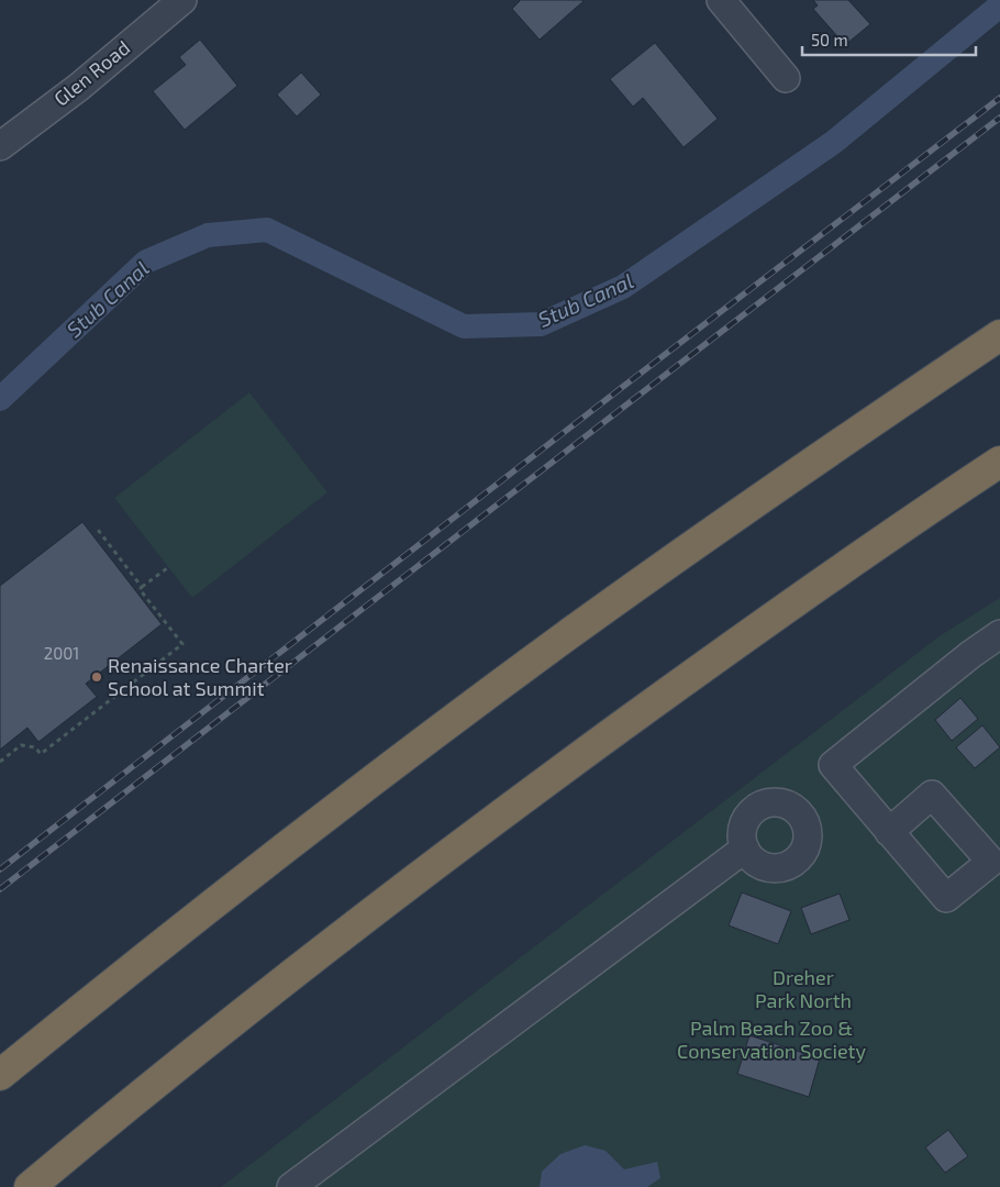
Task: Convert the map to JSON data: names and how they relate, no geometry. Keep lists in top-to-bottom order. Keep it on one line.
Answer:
{"streets":{"street":["Glen Road"]},"water":["Stub Canal"],"parks":["Dreher Park North","Palm Beach Zoo & Conservation Society"],"places":["Renaissance Charter School at Summit"],"house_numbers":["2001"],"scale_bar":"50 m"}
